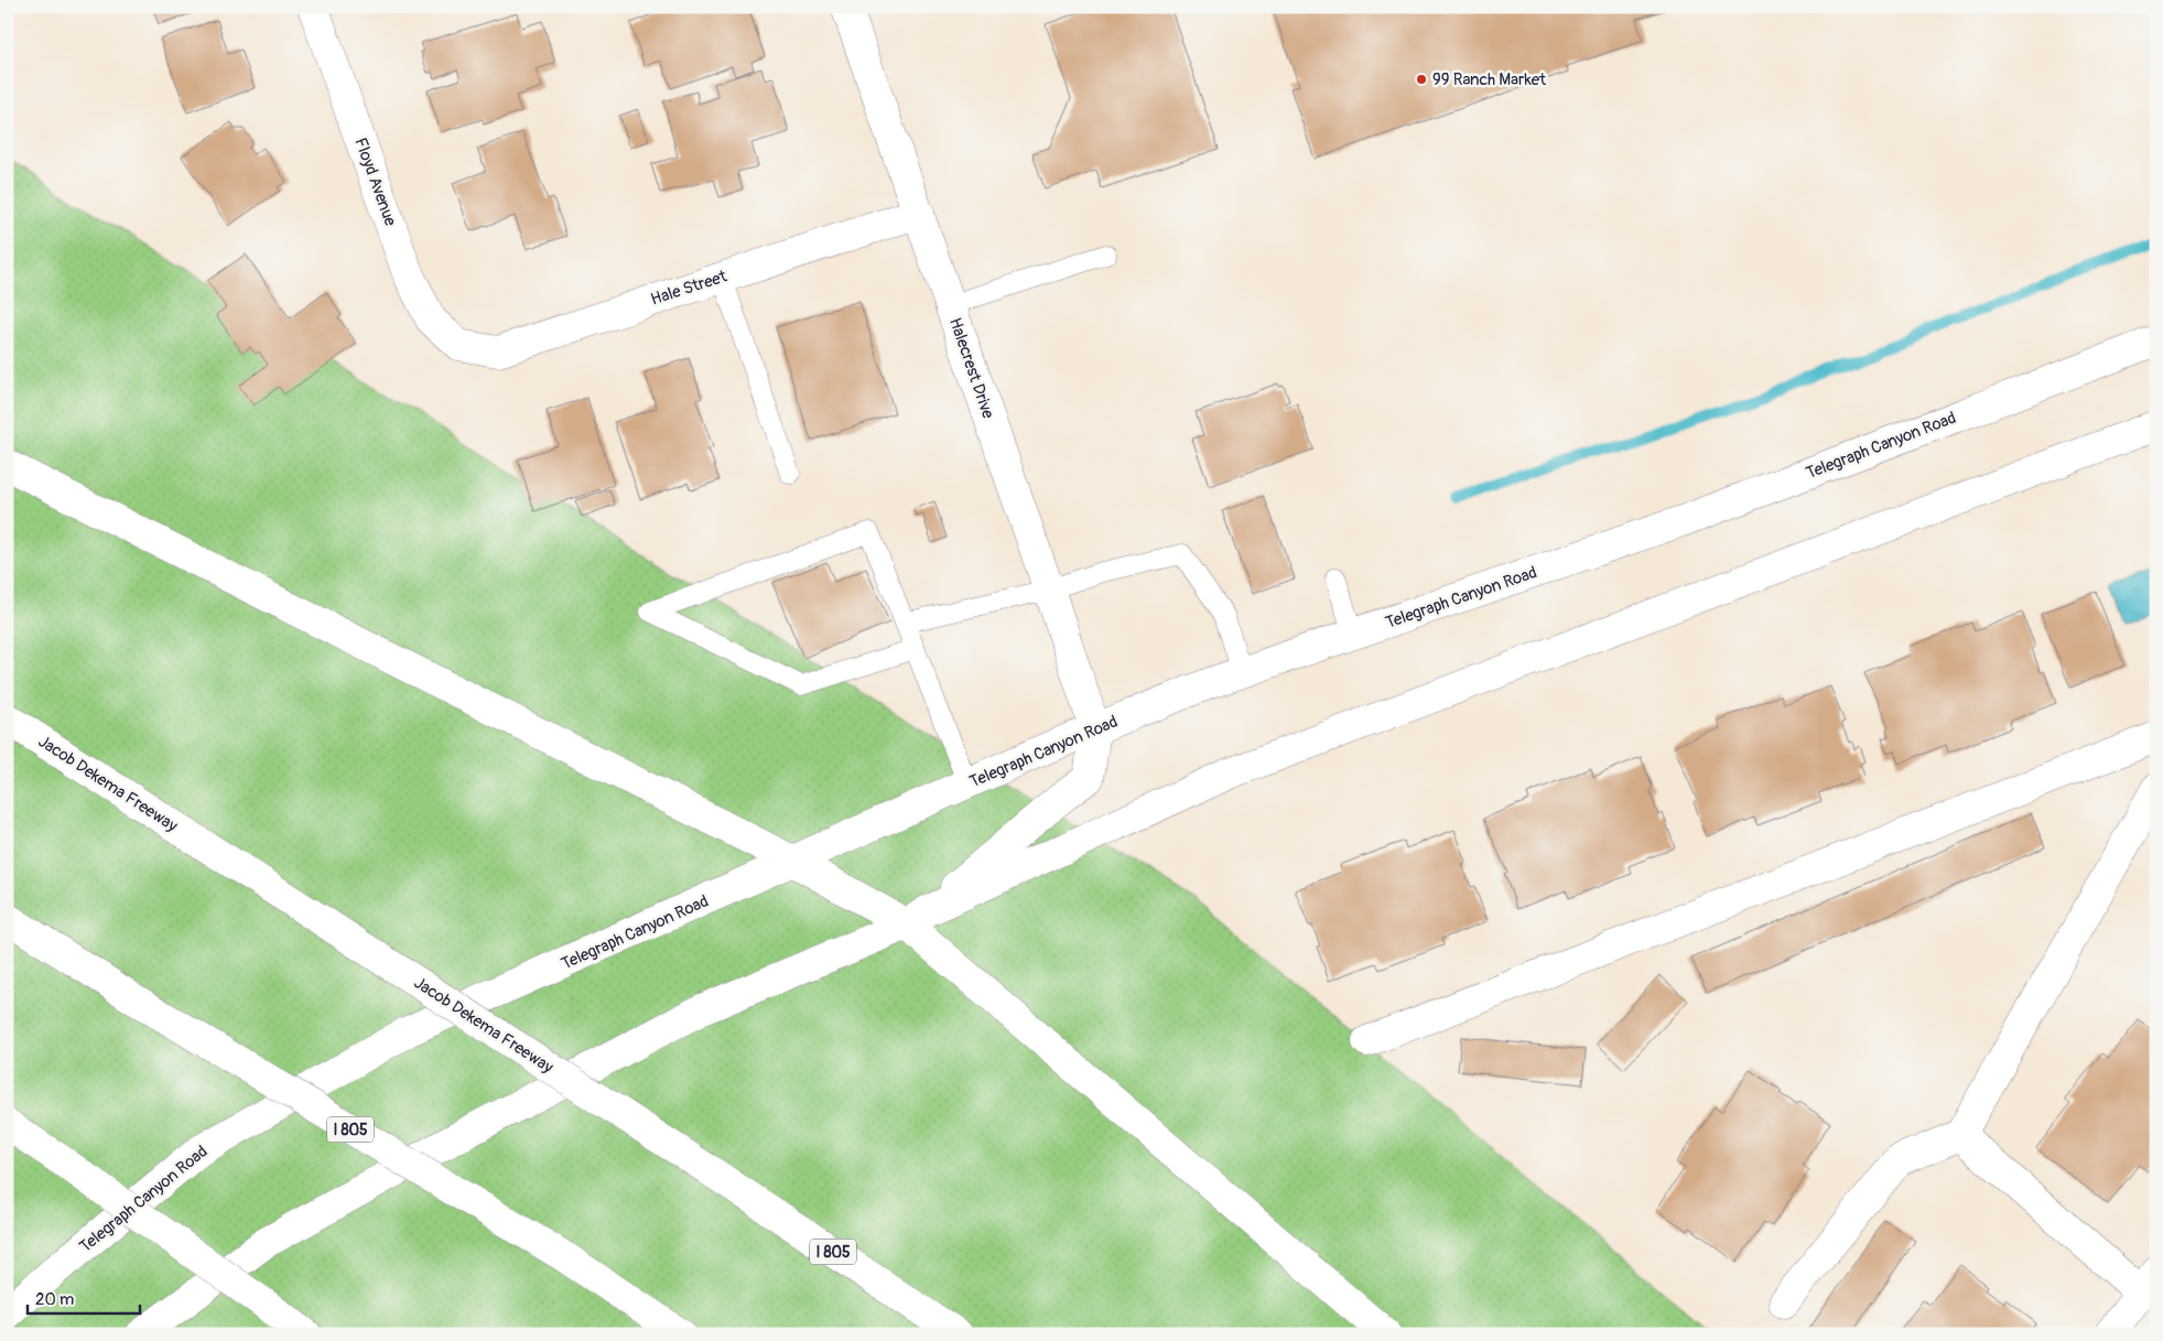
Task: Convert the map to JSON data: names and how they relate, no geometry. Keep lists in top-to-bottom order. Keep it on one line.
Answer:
{"streets":{"main road":["Floyd Avenue","Hale Street","Halecrest Drive","Telegraph Canyon Road","Jacob Dekema Freeway","I 805"]},"crossings":[["Floyd Avenue","Hale Street"],["Hale Street","Halecrest Drive"],["Halecrest Drive","Telegraph Canyon Road"]],"places":["99 Ranch Market"],"scale_bar":"20 m"}
